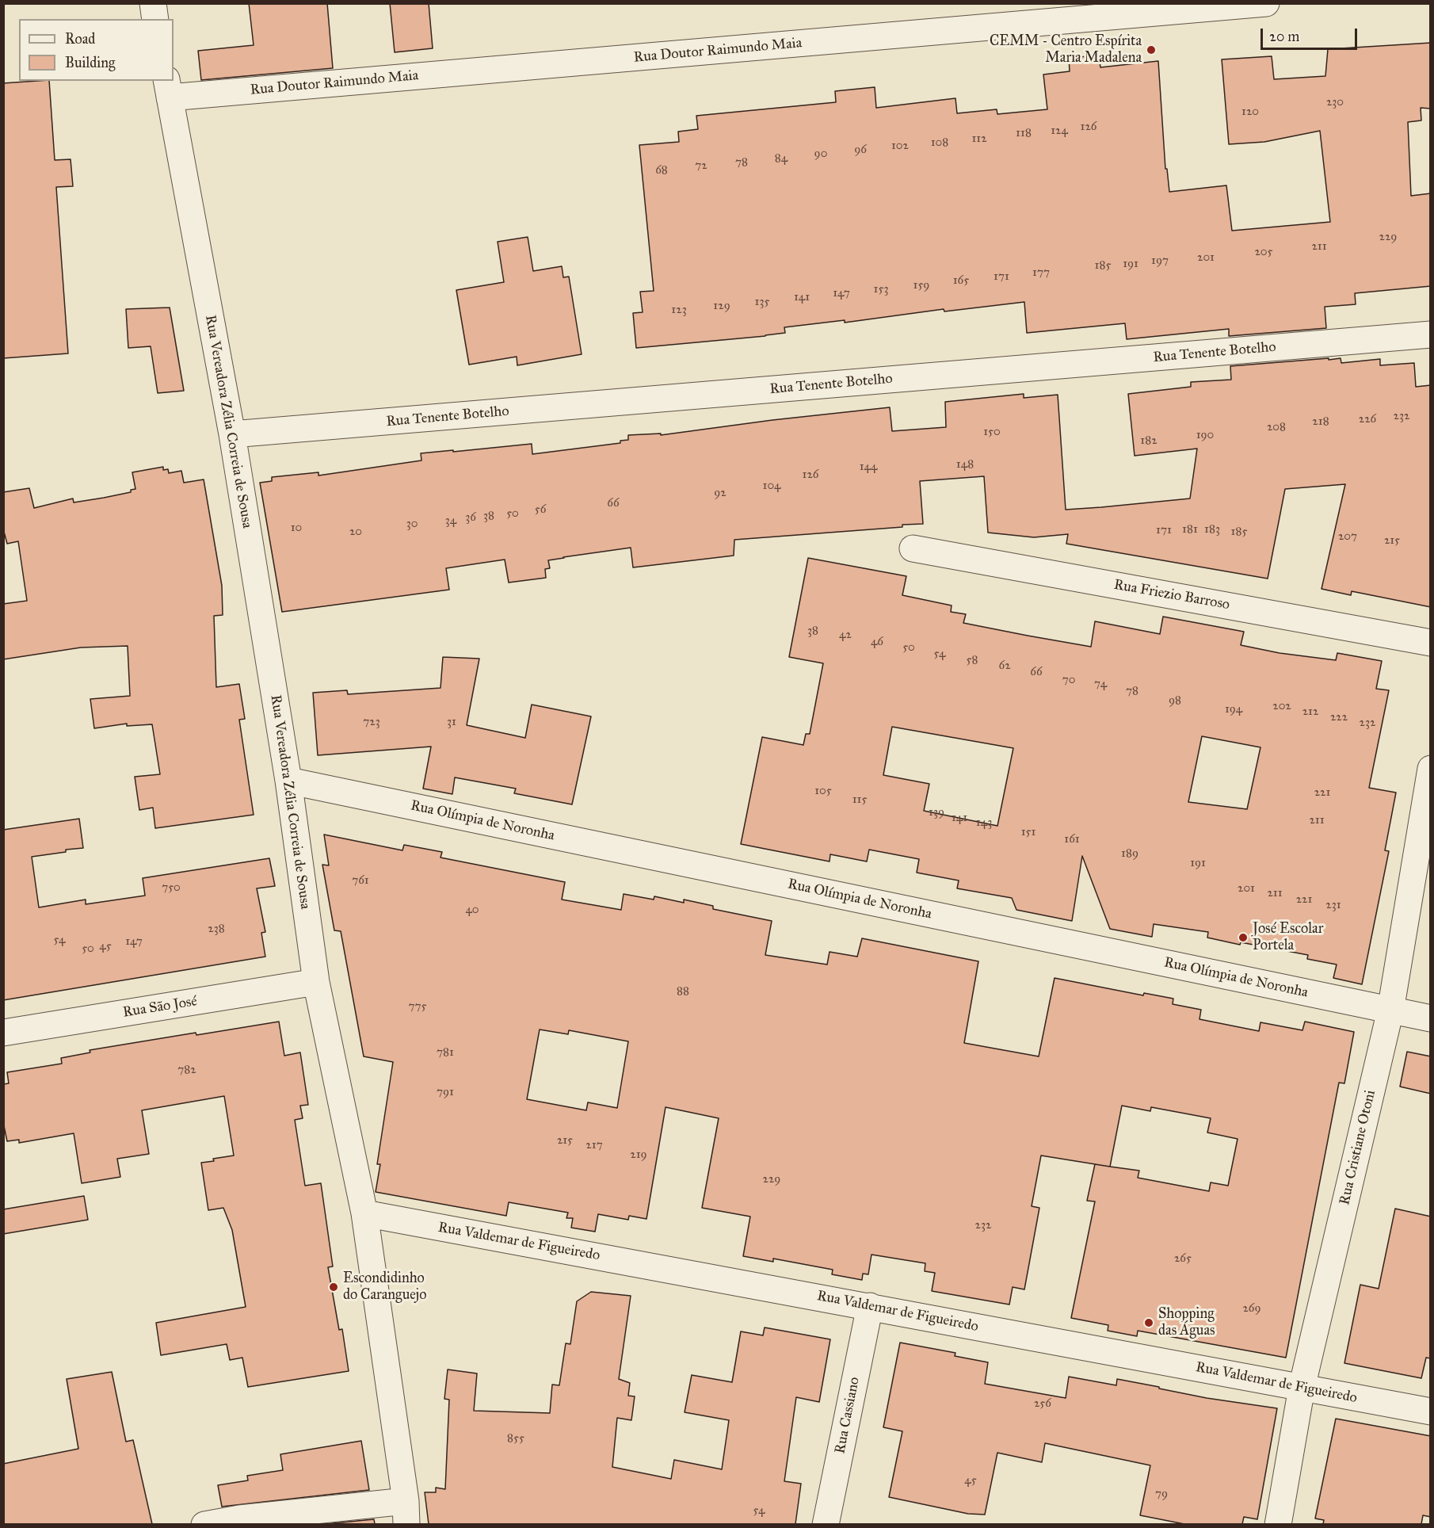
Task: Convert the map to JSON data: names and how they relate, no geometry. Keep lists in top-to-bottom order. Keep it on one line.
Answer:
{"streets":{"street":["Rua Doutor Raimundo Maia","Rua Tenente Botelho","Rua Vereadora Zélia Correia de Sousa","Rua Friezio Barroso","Rua Olímpia de Noronha","Rua São José","Rua Cristiane Otoni","Rua Valdemar de Figueiredo","Rua Cassiano"]},"crossings":[["Rua Doutor Raimundo Maia","Rua Vereadora Zélia Correia de Sousa"],["Rua Tenente Botelho","Rua Vereadora Zélia Correia de Sousa"],["Rua Vereadora Zélia Correia de Sousa","Rua Olímpia de Noronha"],["Rua Vereadora Zélia Correia de Sousa","Rua São José"],["Rua Vereadora Zélia Correia de Sousa","Rua Valdemar de Figueiredo"],["Rua Olímpia de Noronha","Rua Cristiane Otoni"],["Rua Cristiane Otoni","Rua Valdemar de Figueiredo"],["Rua Valdemar de Figueiredo","Rua Cassiano"]],"places":["CEMM - Centro Espírita Maria Madalena","José Escolar Portela","Escondidinho do Caranguejo","Shopping das Águas"],"house_numbers":["230","120","126","124","118","112","108","102","96","90","84","78","72","68","229","211","205","201","197","191","185","177","171","165","159","153","147","141","135","129","123","232","226","218","208","150","190","182","148","144","126","104","92","66","56","50","38","36","34","30","10","181","183","171","20","185","207","215","38","42","46","50","54","58","62","66","70","74","78","98","202","194","212","222","723","31","232","105","221","115","139","141","211","143","151","161","189","191","761","750","201","211","221","231","40","238","54","147","45","50","88","775","781","782","791","215","217","219","229","232","265","269","256","855","45","79","54"],"legend":["Road","Building"],"scale_bar":"20 m"}
